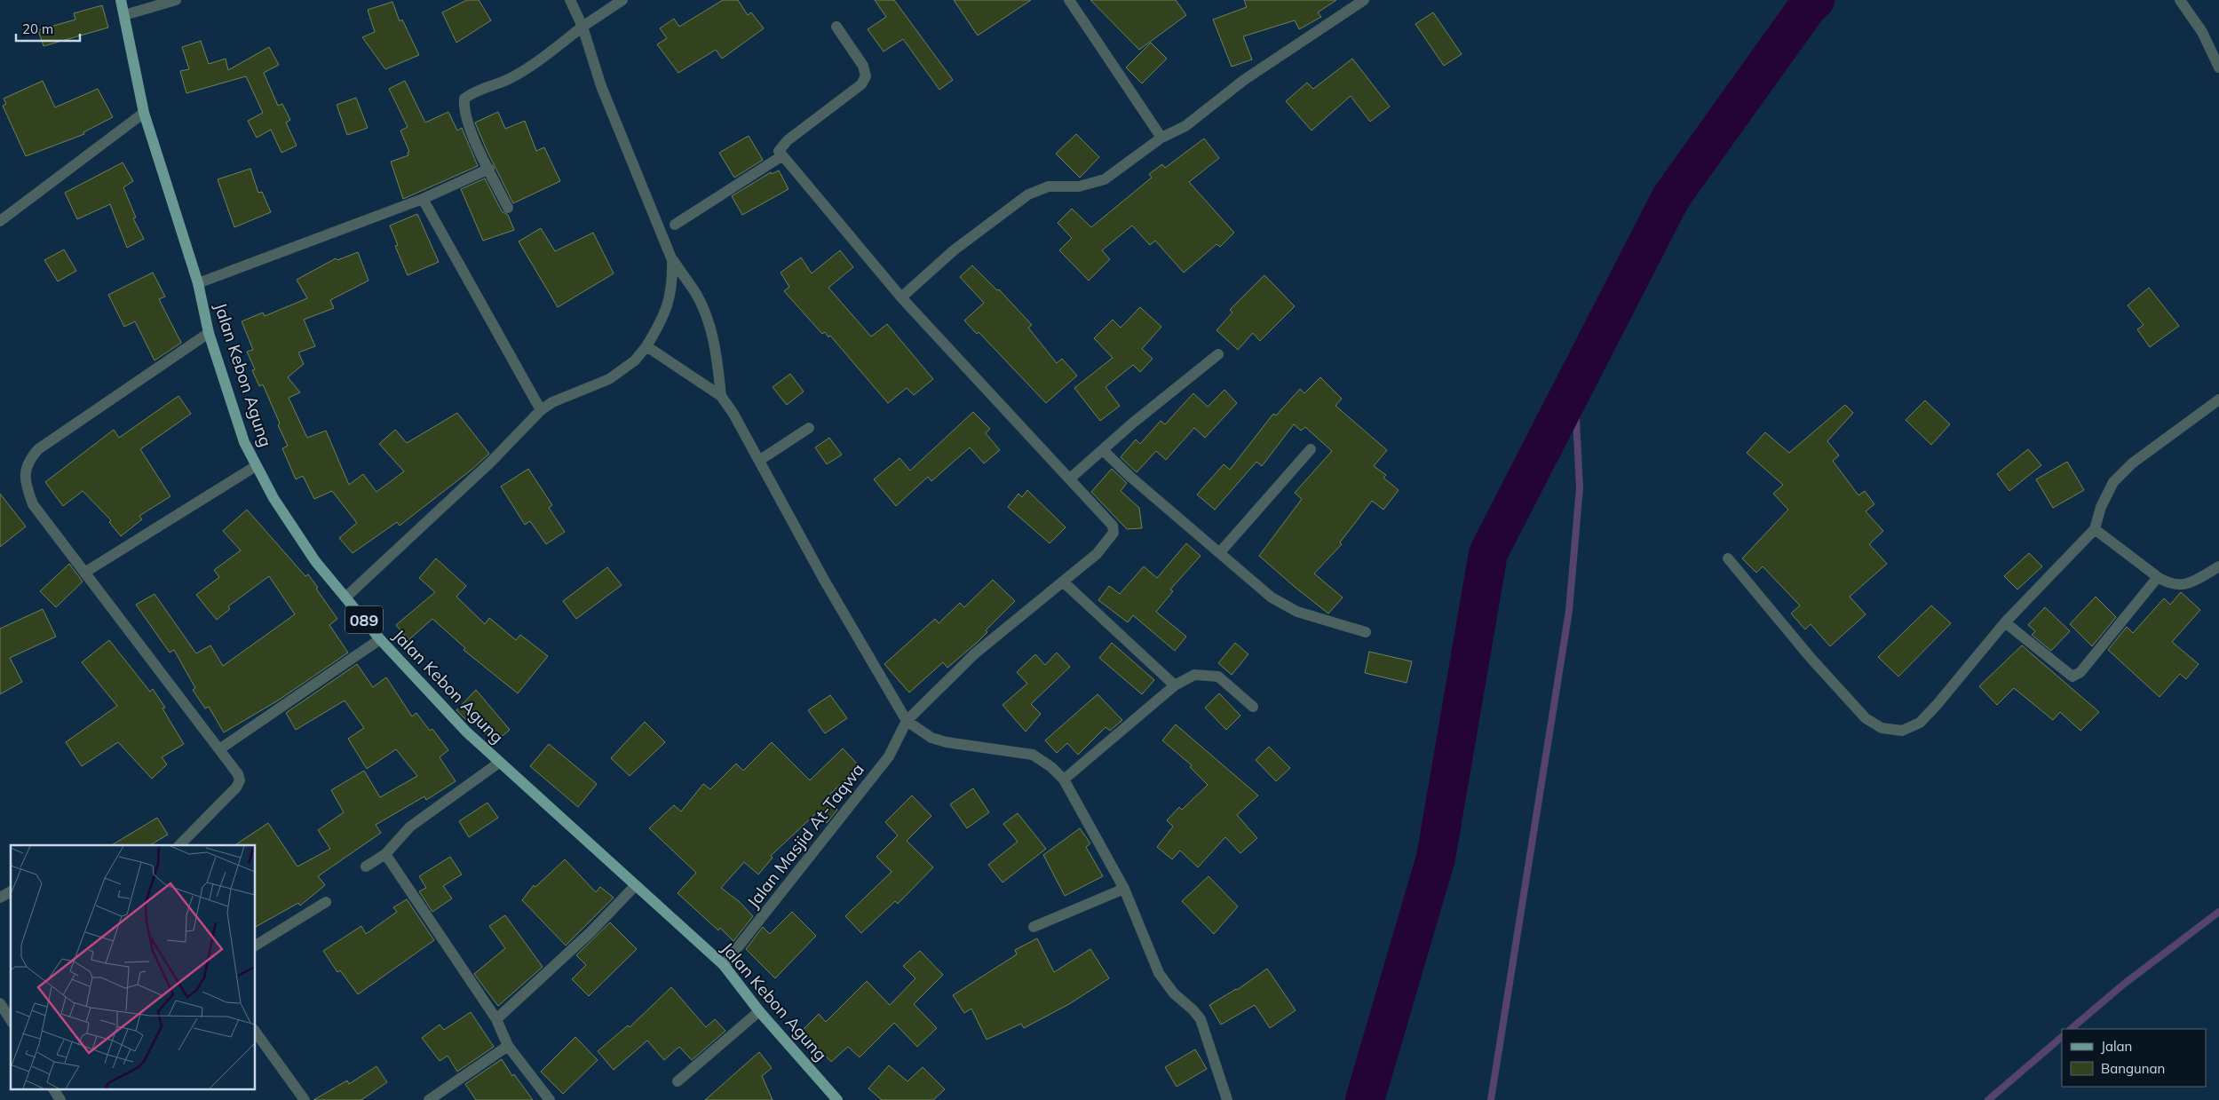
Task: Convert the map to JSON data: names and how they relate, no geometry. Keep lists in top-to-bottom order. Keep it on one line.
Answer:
{"streets":{"main road":["Jalan Kebon Agung","089"],"street":["Jalan Masjid At-Taqwa"]},"crossings":[["Jalan Kebon Agung","Jalan Masjid At-Taqwa"]],"legend":["Jalan","Bangunan"],"scale_bar":"20 m"}
